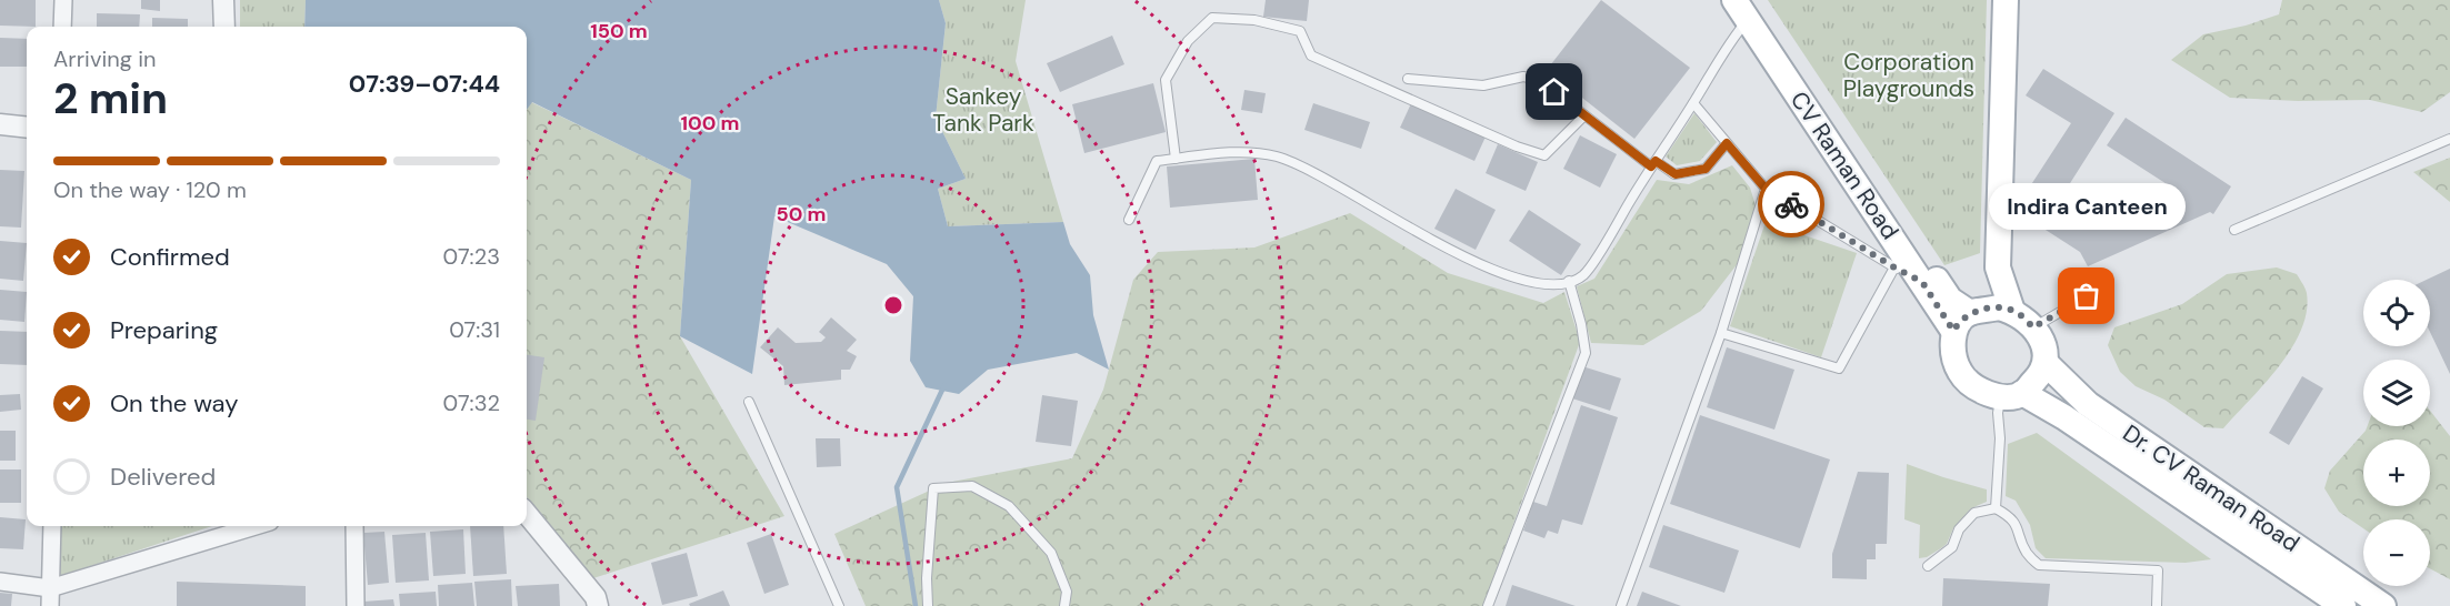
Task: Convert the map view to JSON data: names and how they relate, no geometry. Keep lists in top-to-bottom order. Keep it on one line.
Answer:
{"streets":{"main road":["CV Raman Road","Dr. CV Raman Road"]},"crossings":[["CV Raman Road","Dr. CV Raman Road"]],"parks":["Corporation Playgrounds","Sankey Tank Park"],"places":["Indira Canteen"],"page":{"heading":["2 min","Arriving in","07:39–07:44"],"bar":"On the way · 120 m","bubble":"Indira Canteen","list":[["Confirmed","07:23"],["Preparing","07:31"],["On the way","07:32"],"Delivered"],"map_buttons":["+","−"]},"rings":["150 m","100 m","50 m"]}
